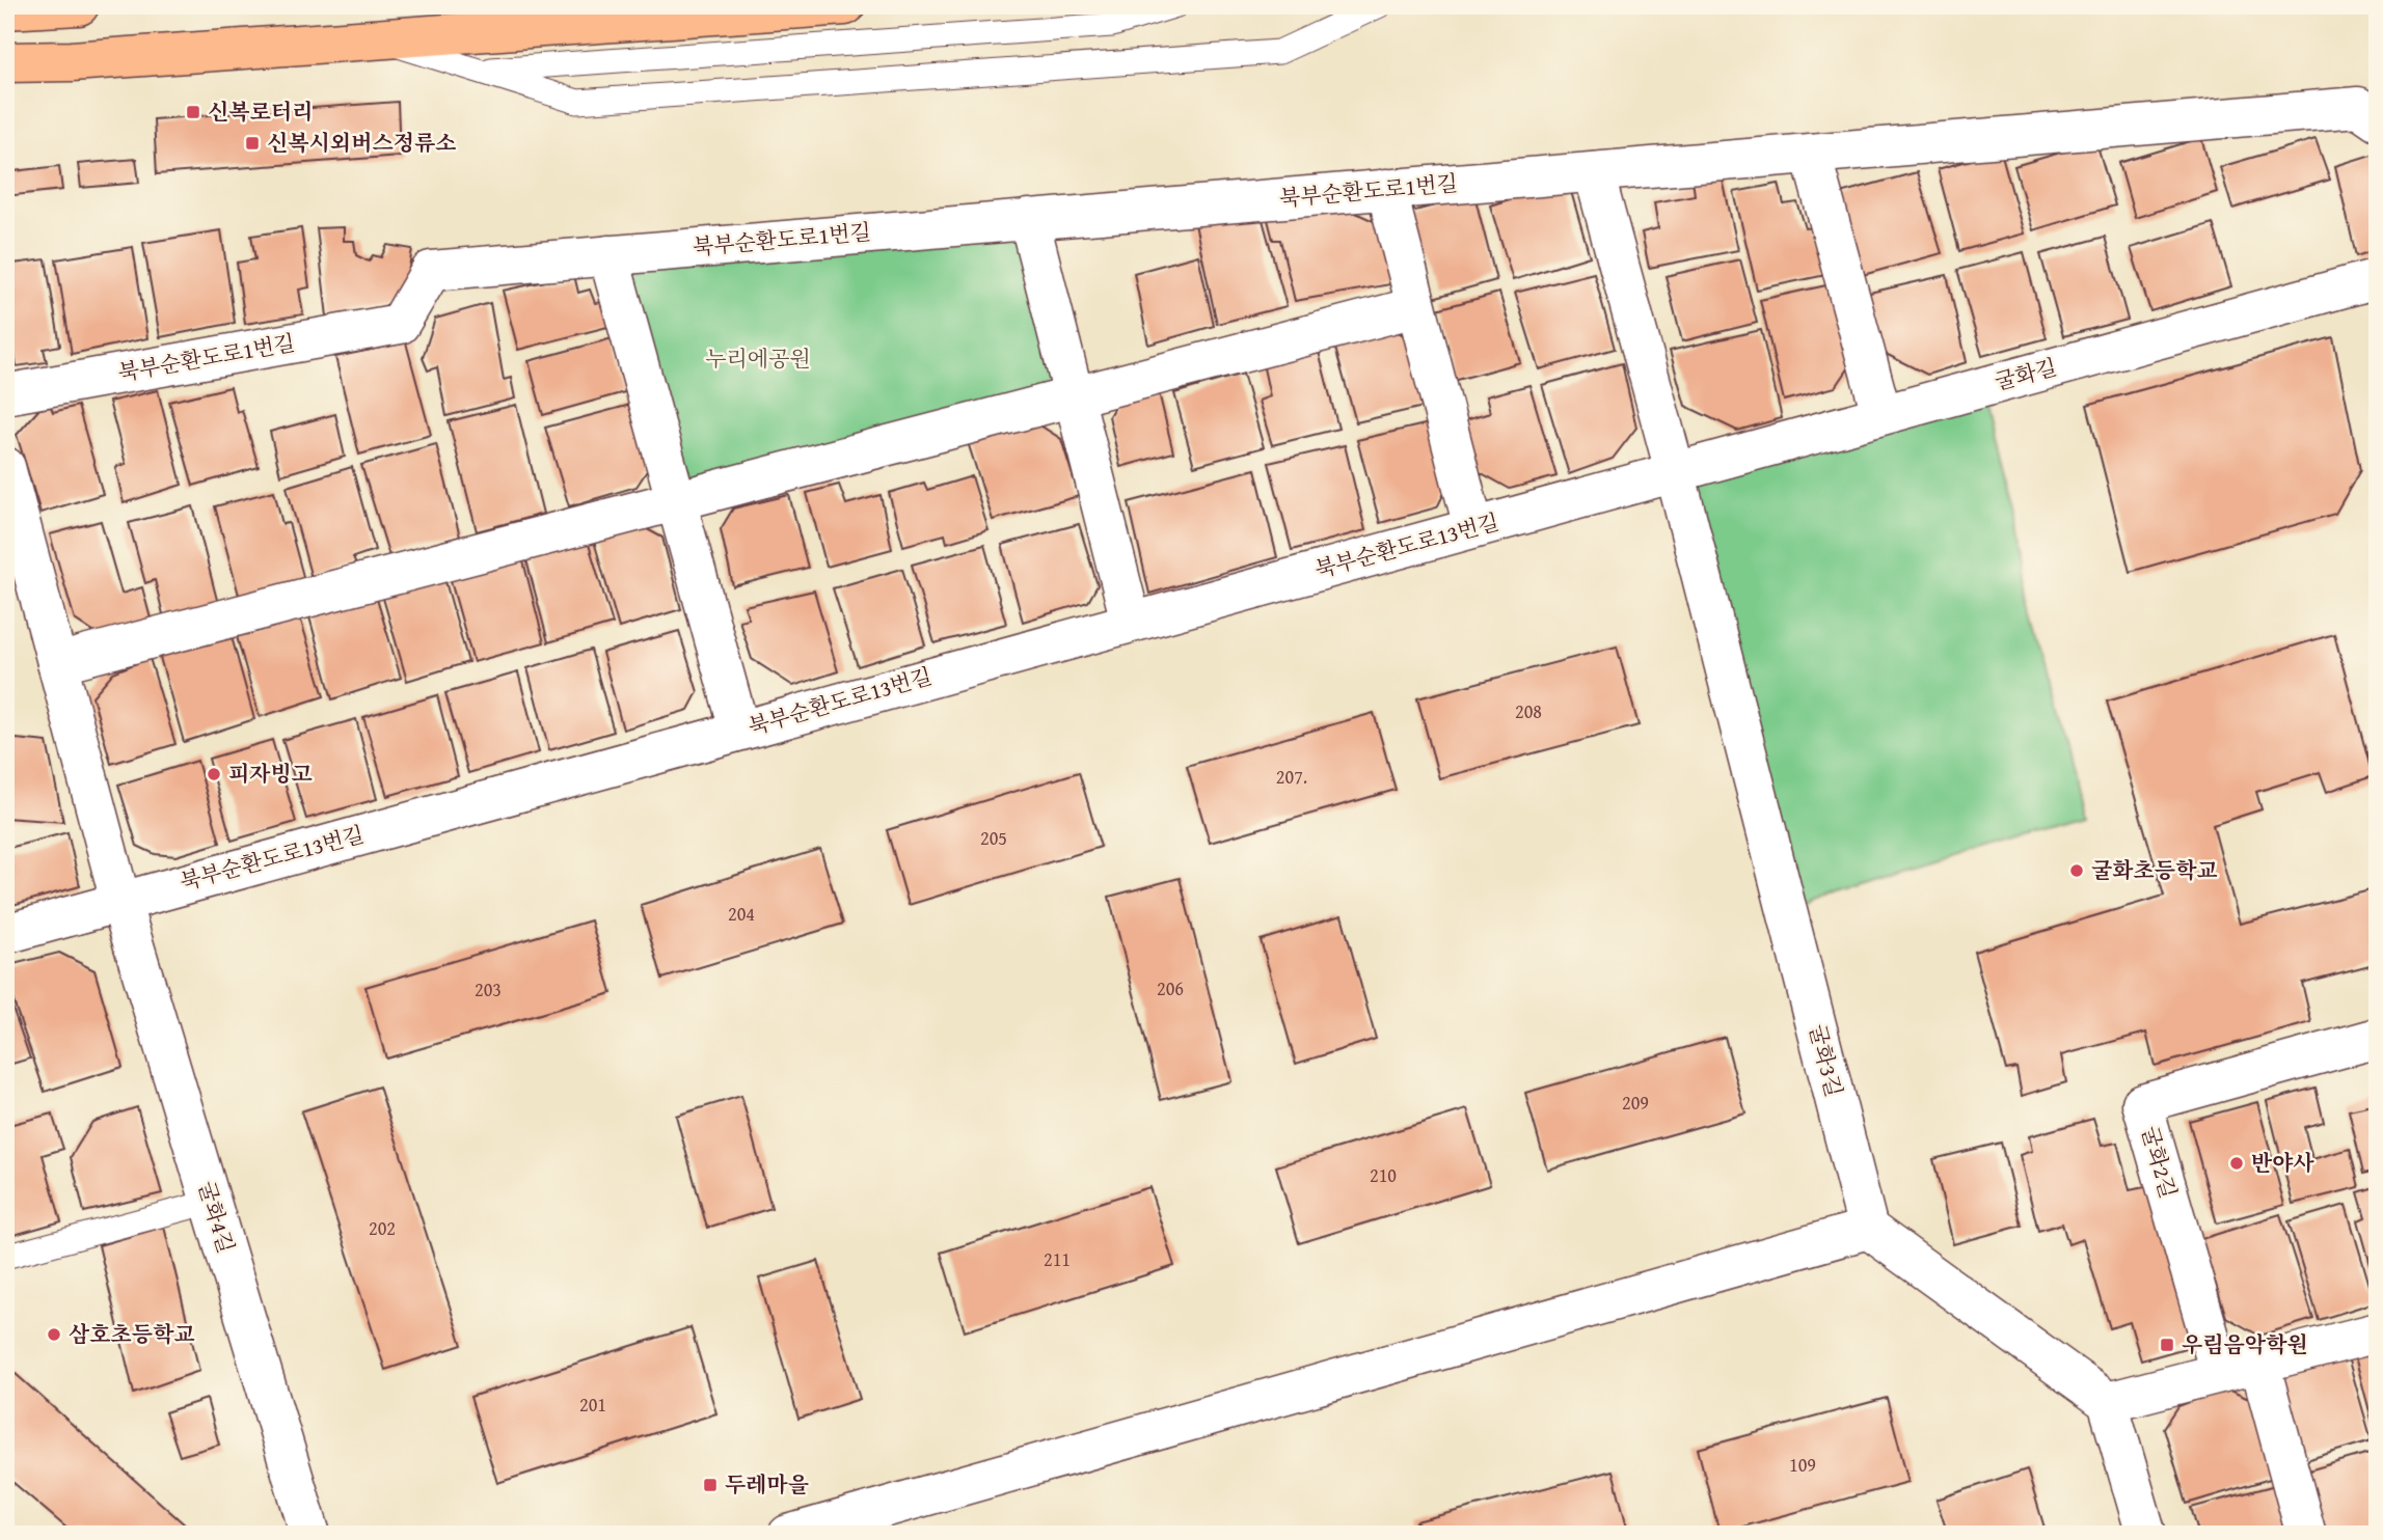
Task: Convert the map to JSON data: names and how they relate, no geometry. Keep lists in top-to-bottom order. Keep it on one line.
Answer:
{"streets":{"street":["북부순환도로1번길","굴화길","북부순환도로13번길","굴화3길","굴화2길","굴화4길"]},"crossings":[["북부순환도로1번길","굴화3길"],["굴화길","북부순환도로13번길"],["굴화길","굴화3길"],["북부순환도로13번길","굴화3길"],["북부순환도로13번길","굴화4길"]],"parks":["누리에공원"],"places":{"transit":["신복로터리","신복시외버스정류소","우림음악학원","두레마을"],"other":["피자빙고","굴화초등학교","반야사","삼호초등학교"]},"house_numbers":["208","207.","205","204","206","203","209","210","202","211","201","109"]}
